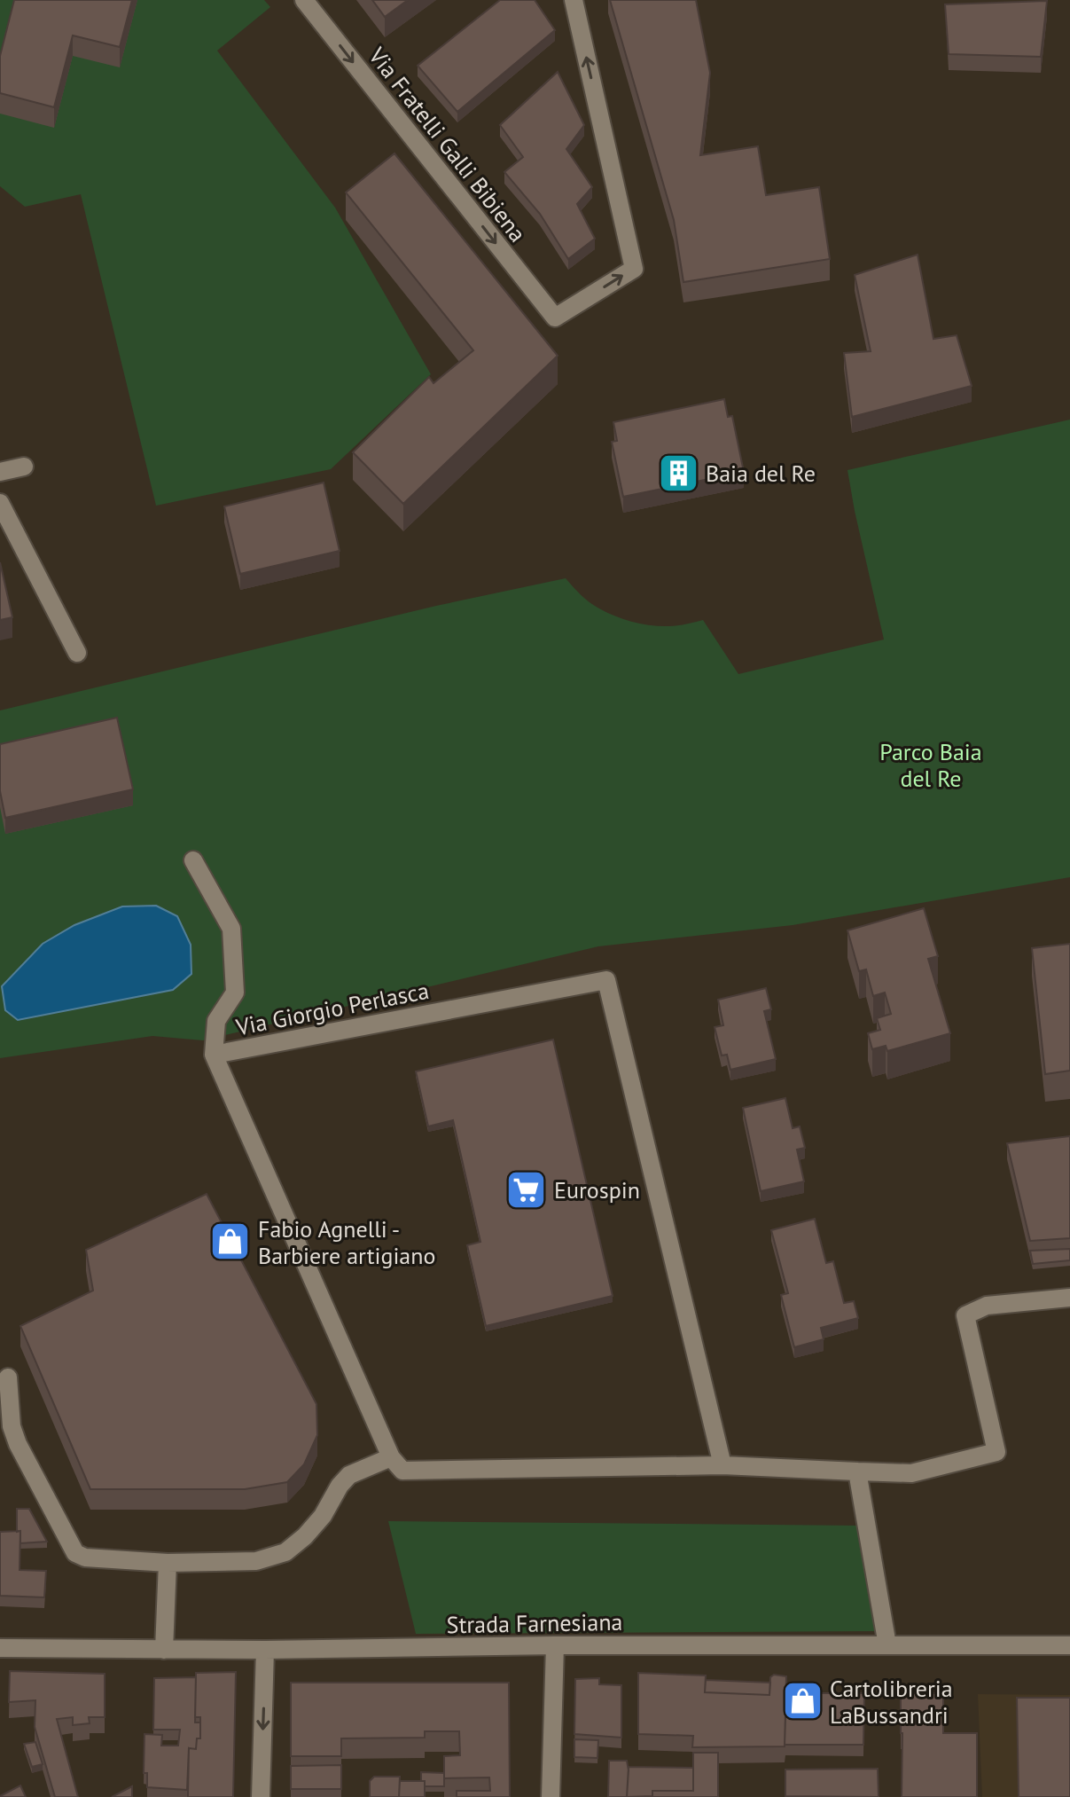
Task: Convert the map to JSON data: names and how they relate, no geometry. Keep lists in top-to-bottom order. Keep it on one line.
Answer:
{"streets":{"street":["Via Fratelli Galli Bibiena","Via Giorgio Perlasca","Strada Farnesiana"]},"parks":["Parco Baia del Re"],"places":{"building":["Baia del Re"],"supermarket":["Eurospin"],"shop":["Fabio Agnelli - Barbiere artigiano","Cartolibreria LaBussandri"]}}
